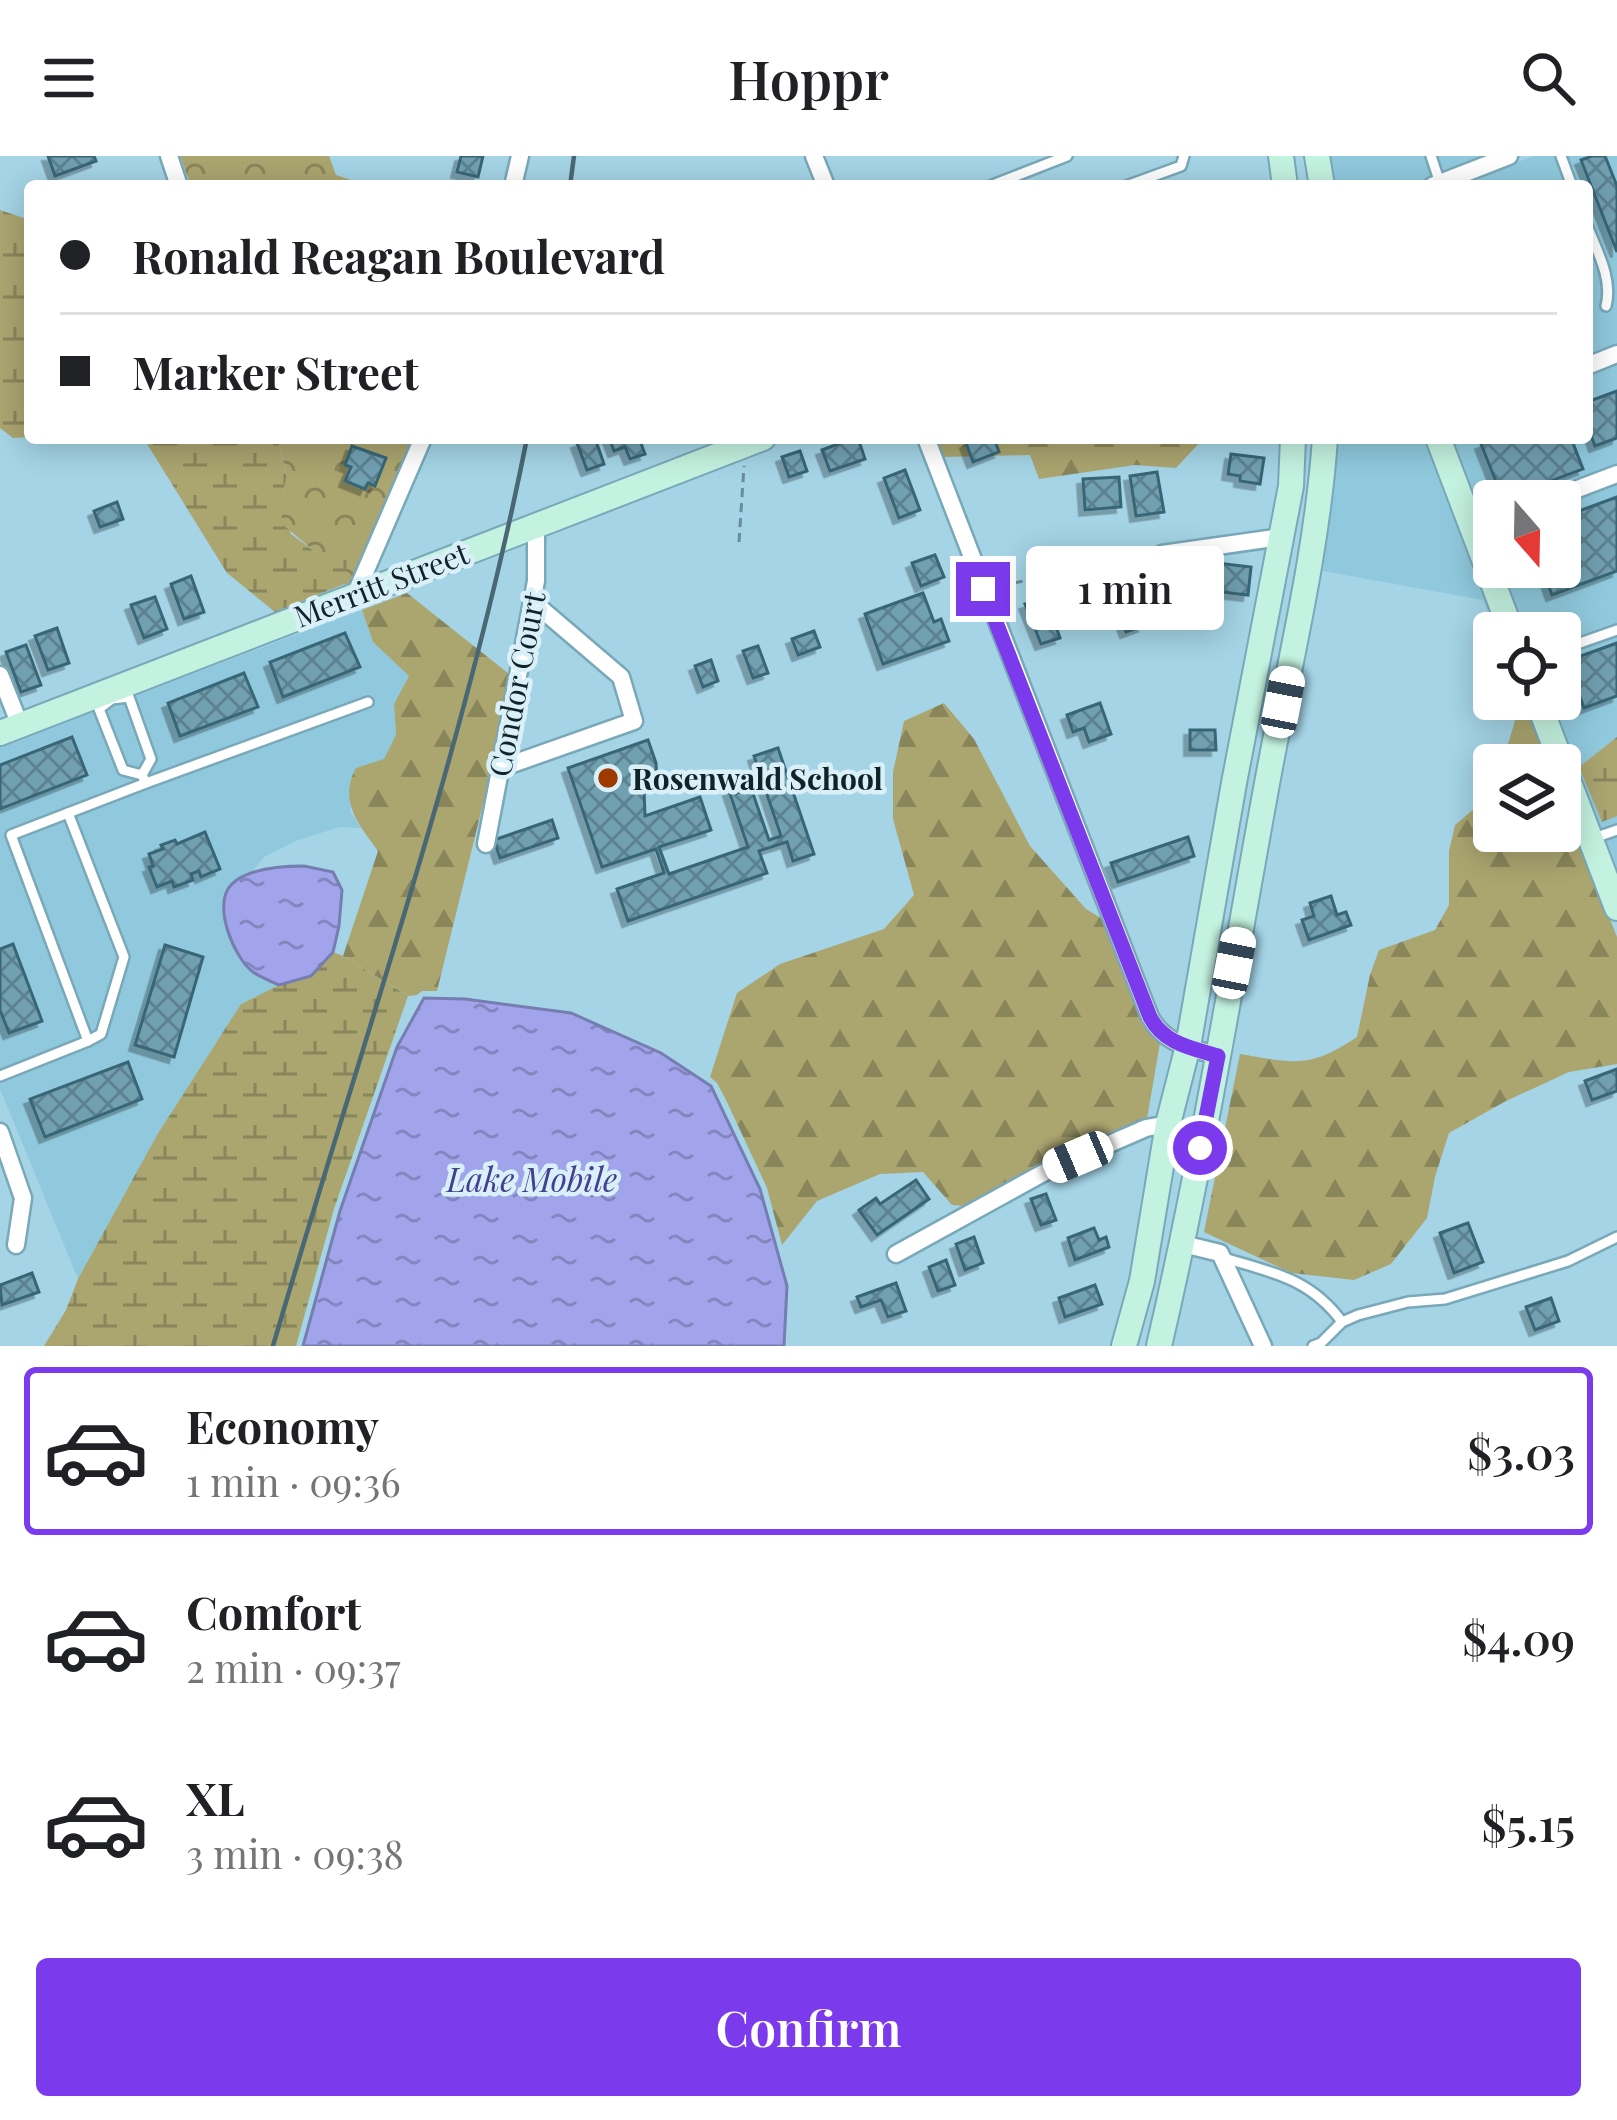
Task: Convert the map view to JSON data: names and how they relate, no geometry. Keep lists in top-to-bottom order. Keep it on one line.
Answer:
{"streets":{"main road":["Merritt Street"],"street":["Condor Court"]},"crossings":[["Merritt Street","Condor Court"]],"water":["Lake Mobile"],"places":["Rosenwald School"],"north":"bottom","page":{"header":"Hoppr","banner":["Ronald Reagan Boulevard","Marker Street"],"bubble":"1 min","list":[{"name":"Economy","note":"1 min · 09:36","value":"$3.03"},{"name":"Comfort","note":"2 min · 09:37","value":"$4.09"},{"name":"XL","note":"3 min · 09:38","value":"$5.15"}],"buttons":"Confirm"}}
